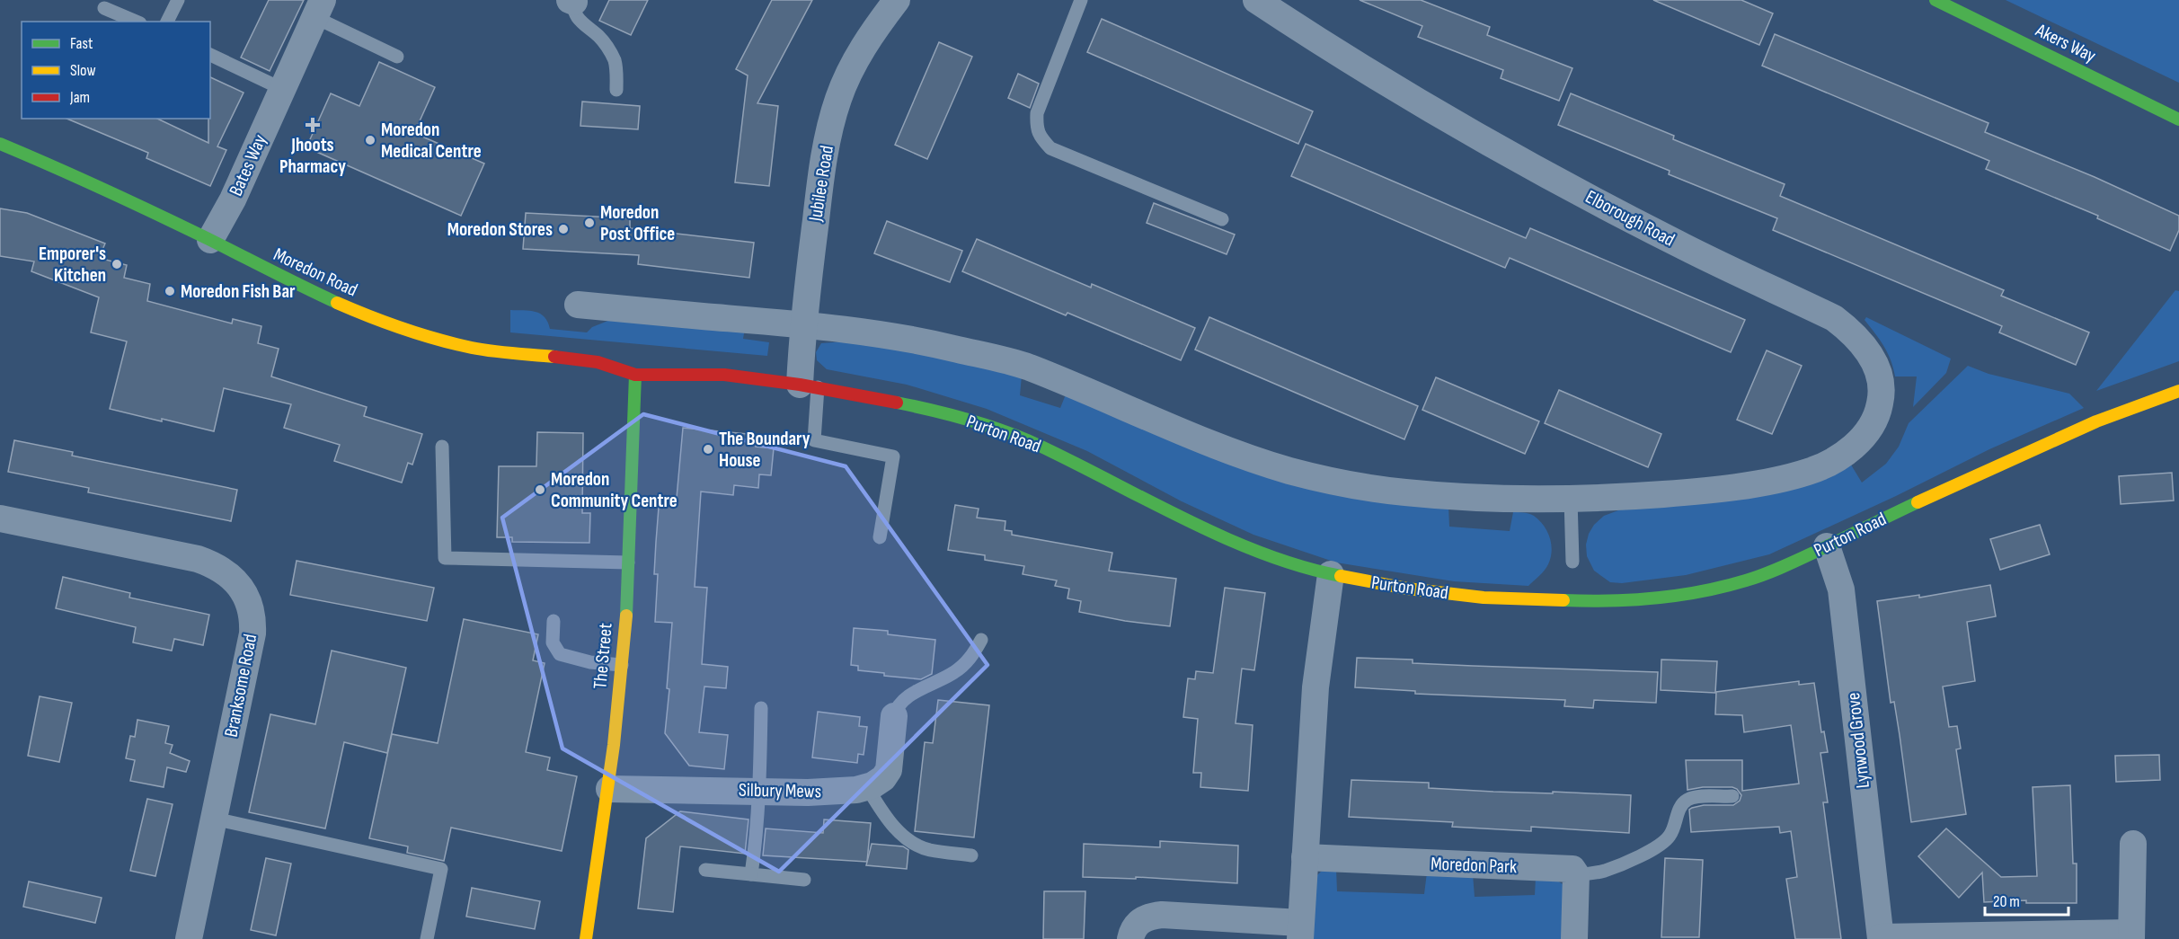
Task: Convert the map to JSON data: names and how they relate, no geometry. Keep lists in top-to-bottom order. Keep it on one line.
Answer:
{"streets":{"street":["Akers Way","Bates Way","Jubilee Road","Elborough Road","Moredon Road","Purton Road","The Street","Branksome Road","Lynwood Grove","Silbury Mews","Moredon Park"]},"crossings":[["Bates Way","Moredon Road"],["Jubilee Road","Purton Road"],["Moredon Road","Purton Road"],["Moredon Road","The Street"],["Purton Road","The Street"],["Purton Road","Lynwood Grove"],["The Street","Silbury Mews"]],"places":{"health":["Jhoots Pharmacy"],"other":["Moredon Medical Centre","Moredon Post Office","Moredon Stores","Emporer's Kitchen","Moredon Fish Bar","The Boundary House","Moredon Community Centre"]},"legend":["Fast","Slow","Jam"],"scale_bar":"20 m"}
